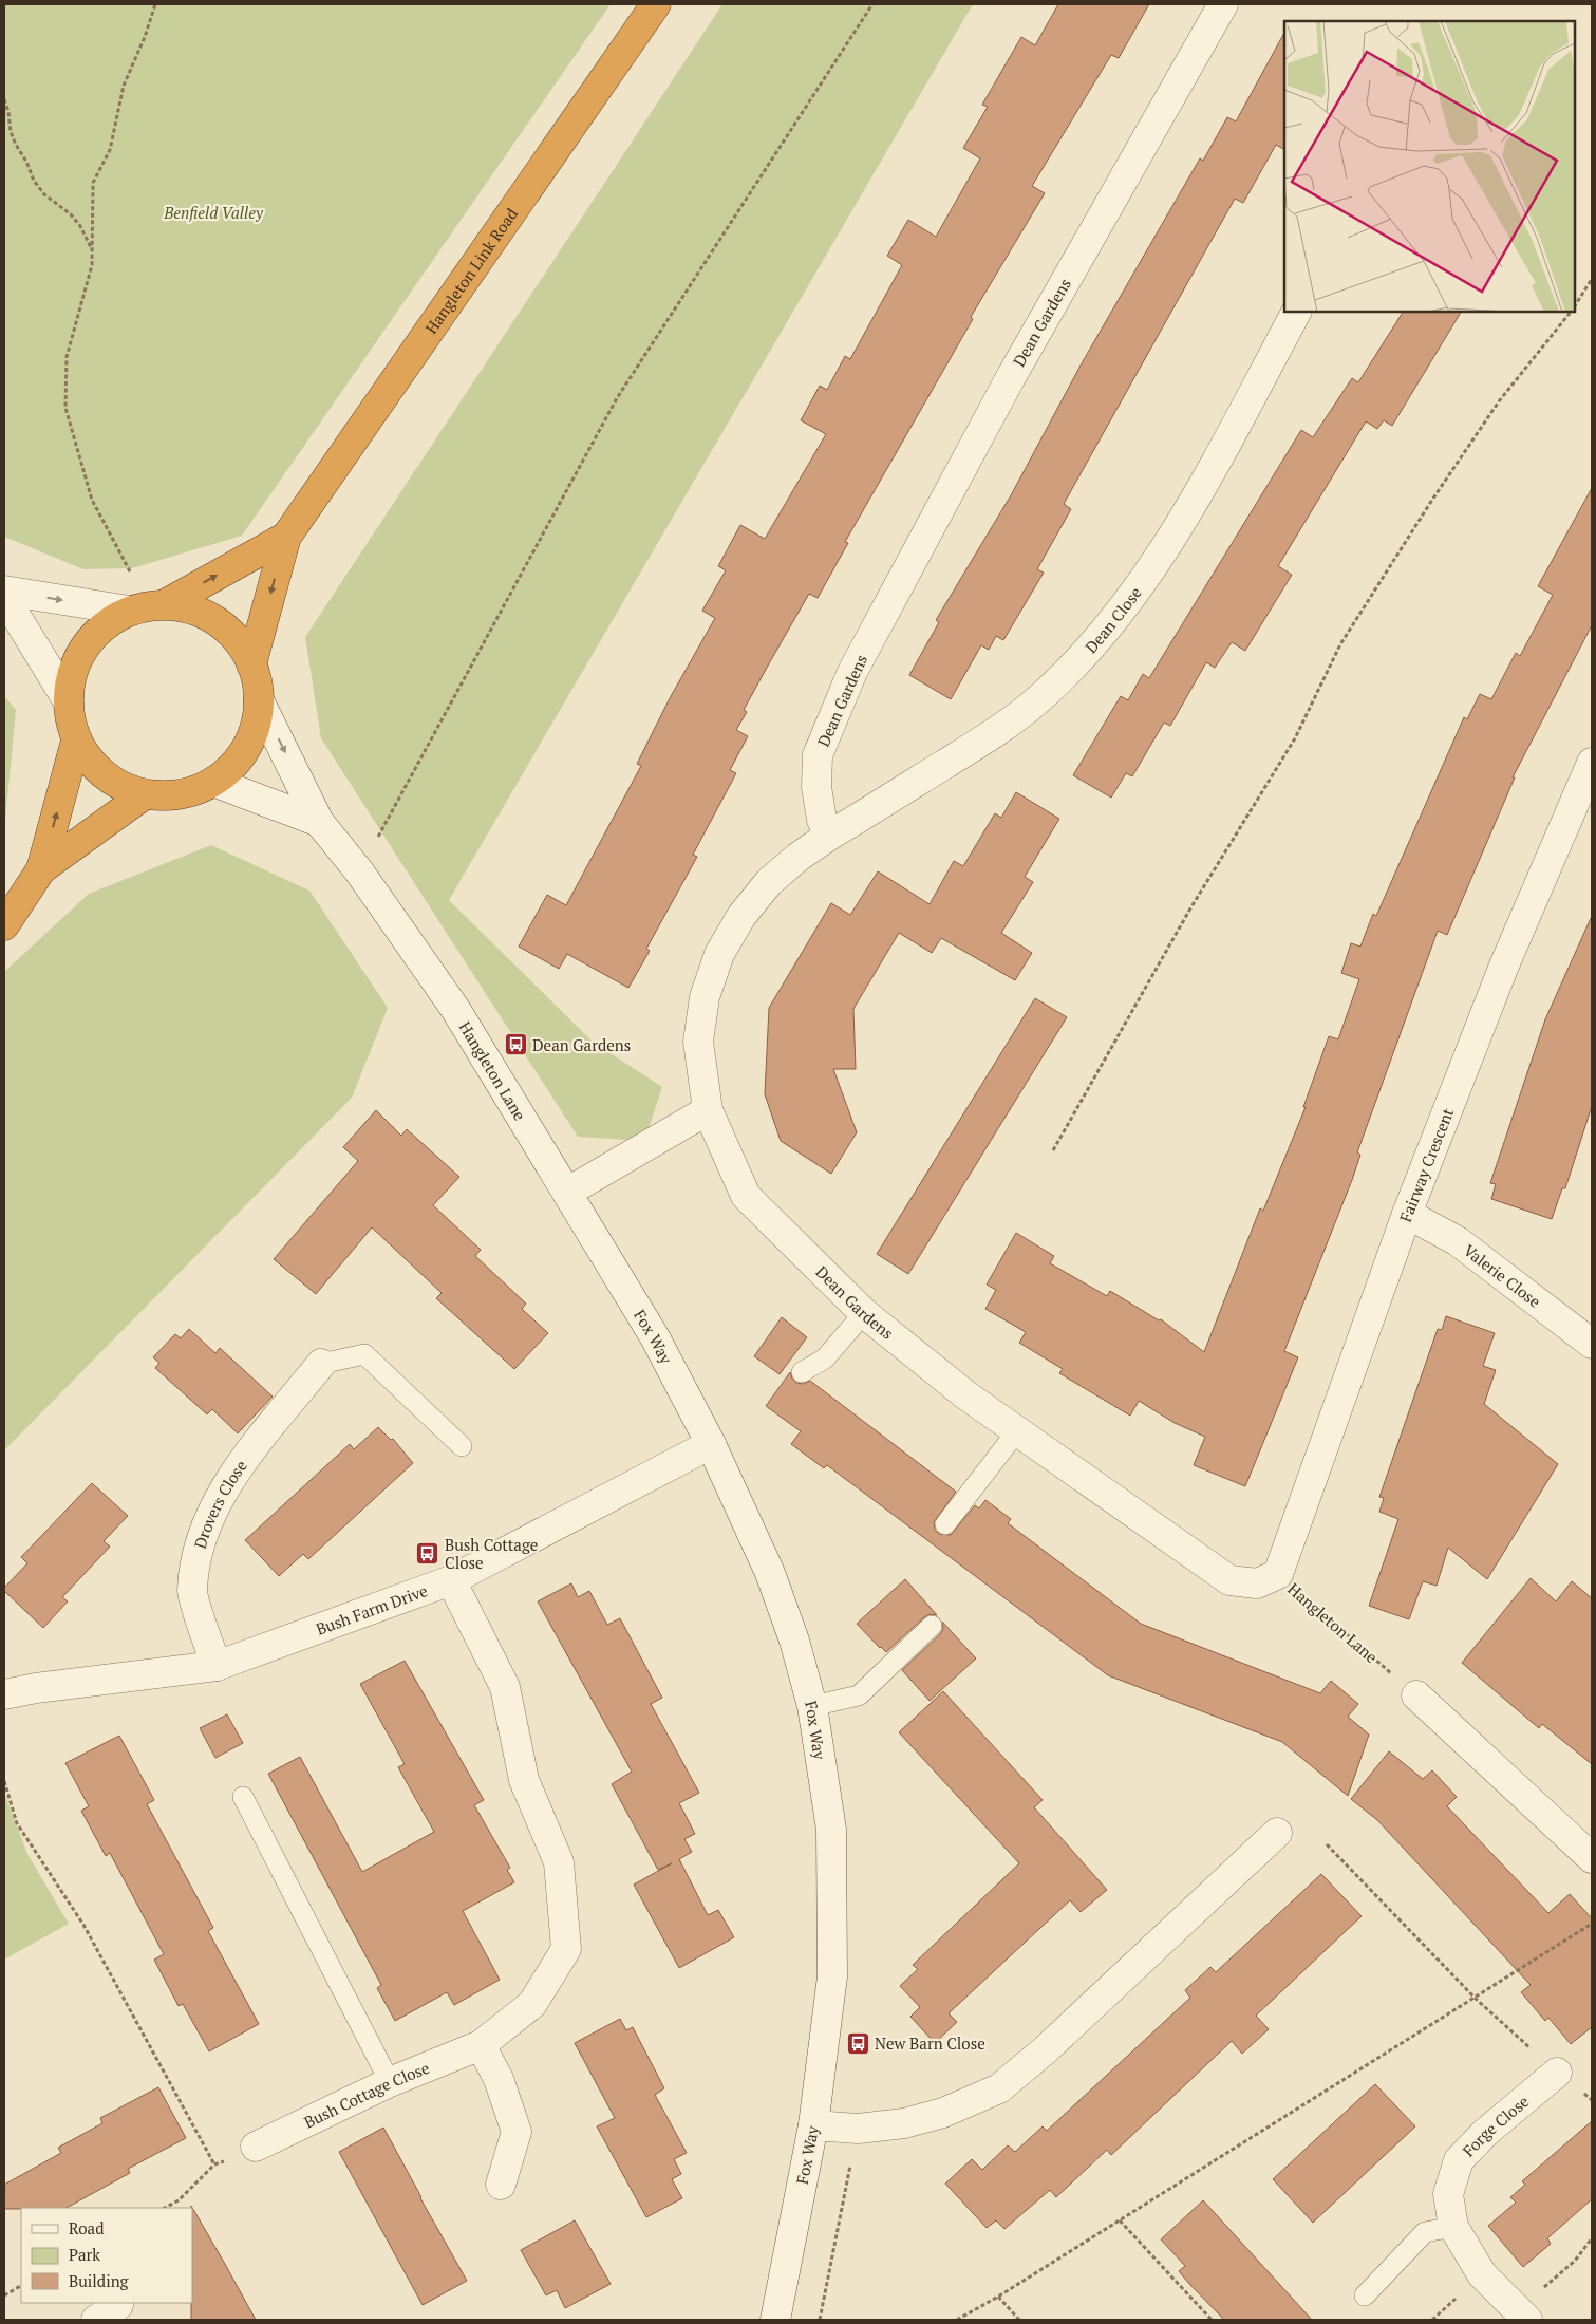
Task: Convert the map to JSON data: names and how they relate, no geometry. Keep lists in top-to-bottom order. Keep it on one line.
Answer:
{"streets":{"highway":["Hangleton Link Road"],"street":["Dean Gardens","Dean Close","Hangleton Lane","Fairway Crescent","Valerie Close","Fox Way","Drovers Close","Bush Farm Drive","Bush Cottage Close","Forge Close"]},"crossings":[["Dean Gardens","Dean Close"],["Dean Gardens","Hangleton Lane"],["Hangleton Lane","Fairway Crescent"],["Hangleton Lane","Fox Way"],["Fairway Crescent","Valerie Close"],["Fox Way","Bush Farm Drive"],["Drovers Close","Bush Farm Drive"],["Bush Farm Drive","Bush Cottage Close"]],"parks":["Benfield Valley"],"places":{"bus stop":["Dean Gardens","Bush Cottage Close","New Barn Close"]},"legend":["Road","Park","Building"]}
